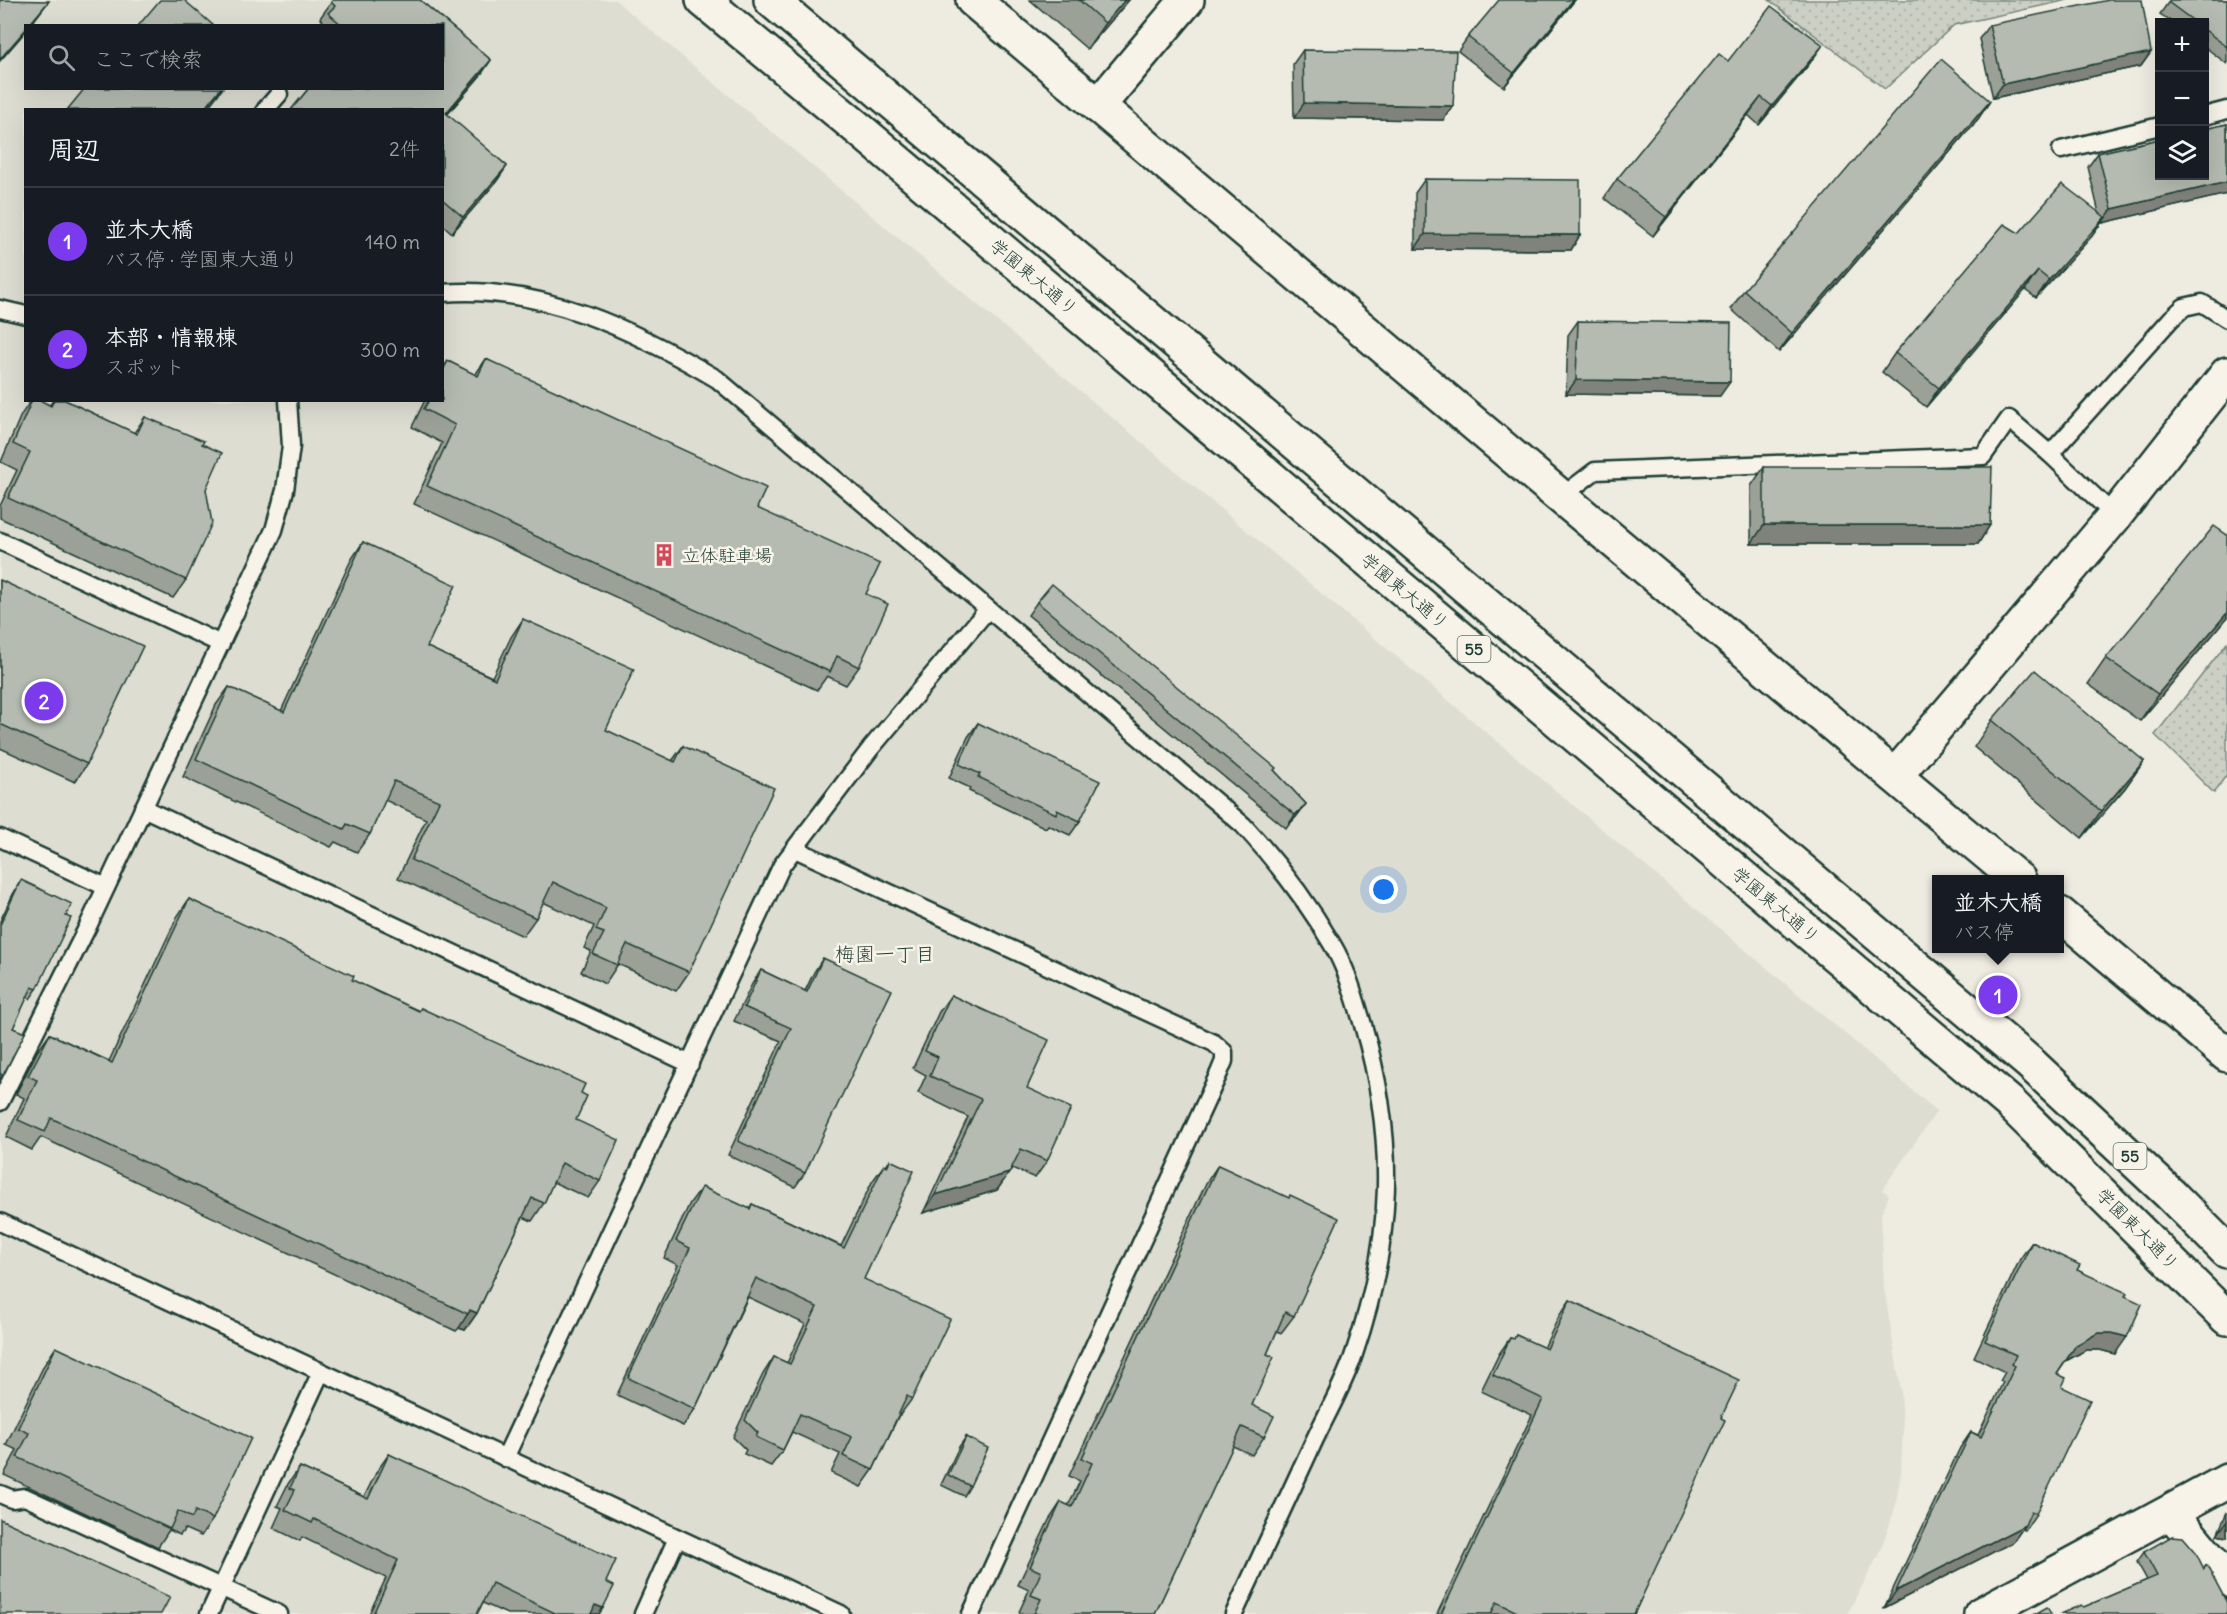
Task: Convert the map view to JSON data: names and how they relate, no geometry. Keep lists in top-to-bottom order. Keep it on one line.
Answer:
{"streets":{"main road":["学園東大通り","55"]},"districts":["梅園一丁目"],"places":{"building":["立体駐車場"]},"page":{"map_buttons":["+","−"],"search":"ここで検索","heading":["周辺","2件"],"list":[{"mark":"1","name":"並木大橋","note":"バス停 · 学園東大通り","value":"140 m"},{"mark":"2","name":"本部・情報棟","note":"スポット","value":"300 m"}],"pins":["2","1"],"popup":["並木大橋","バス停"]}}
